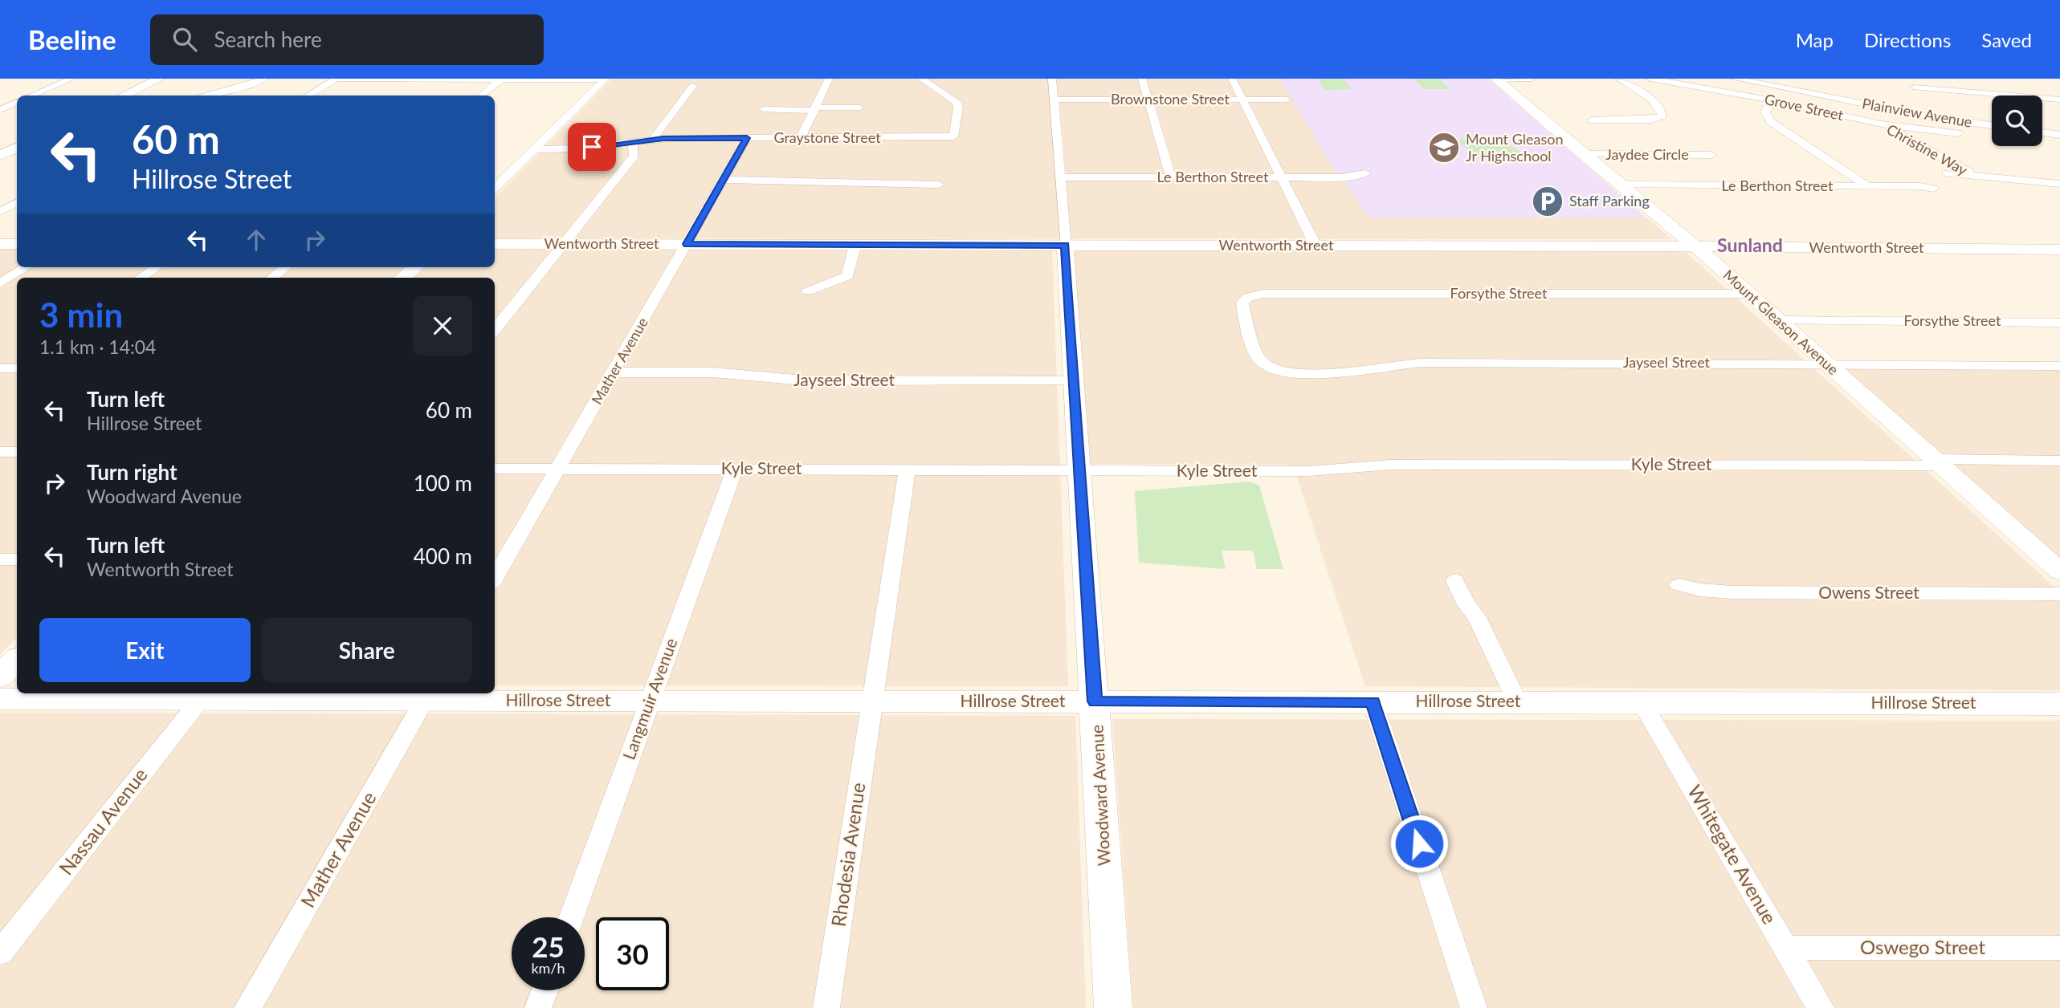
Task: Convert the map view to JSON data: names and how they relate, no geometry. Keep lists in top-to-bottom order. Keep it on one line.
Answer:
{"streets":{"street":["Brownstone Street","Grove Street","Plainview Avenue","Graystone Street","Christine Way","Jaydee Circle","Le Berthon Street","Wentworth Street","Forsythe Street","Mount Gleason Avenue","Mather Avenue","Jayseel Street","Kyle Street","Owens Street","Langmuir Avenue","Hillrose Street","Woodward Avenue","Nassau Avenue","Rhodesia Avenue","Whitegate Avenue","Oswego Street"]},"crossings":[["Brownstone Street","Woodward Avenue"],["Grove Street","Christine Way"],["Graystone Street","Mather Avenue"],["Jaydee Circle","Mount Gleason Avenue"],["Le Berthon Street","Mount Gleason Avenue"],["Le Berthon Street","Woodward Avenue"],["Wentworth Street","Mount Gleason Avenue"],["Wentworth Street","Mather Avenue"],["Wentworth Street","Woodward Avenue"],["Forsythe Street","Mount Gleason Avenue"],["Forsythe Street","Jayseel Street"],["Mount Gleason Avenue","Jayseel Street"],["Mount Gleason Avenue","Kyle Street"],["Mather Avenue","Jayseel Street"],["Mather Avenue","Kyle Street"],["Mather Avenue","Hillrose Street"],["Jayseel Street","Woodward Avenue"],["Kyle Street","Langmuir Avenue"],["Kyle Street","Woodward Avenue"],["Kyle Street","Rhodesia Avenue"],["Langmuir Avenue","Hillrose Street"],["Hillrose Street","Woodward Avenue"],["Hillrose Street","Nassau Avenue"],["Hillrose Street","Rhodesia Avenue"],["Hillrose Street","Whitegate Avenue"],["Whitegate Avenue","Oswego Street"]],"districts":["Sunland"],"places":{"school or university":["Mount Gleason Jr Highschool"],"parking":["Staff Parking"]},"page":{"header":"Beeline","search":"Search here","nav":["Map","Directions","Saved"],"turn":["60 m","Hillrose Street"],"heading":["3 min","1.1 km · 14:04"],"list":[{"name":"Turn left","note":"Hillrose Street","value":"60 m"},{"name":"Turn right","note":"Woodward Avenue","value":"100 m"},{"name":"Turn left","note":"Wentworth Street","value":"400 m"}],"buttons":["Exit","Share"],"speed":"25 km/h","limit":"30"}}
